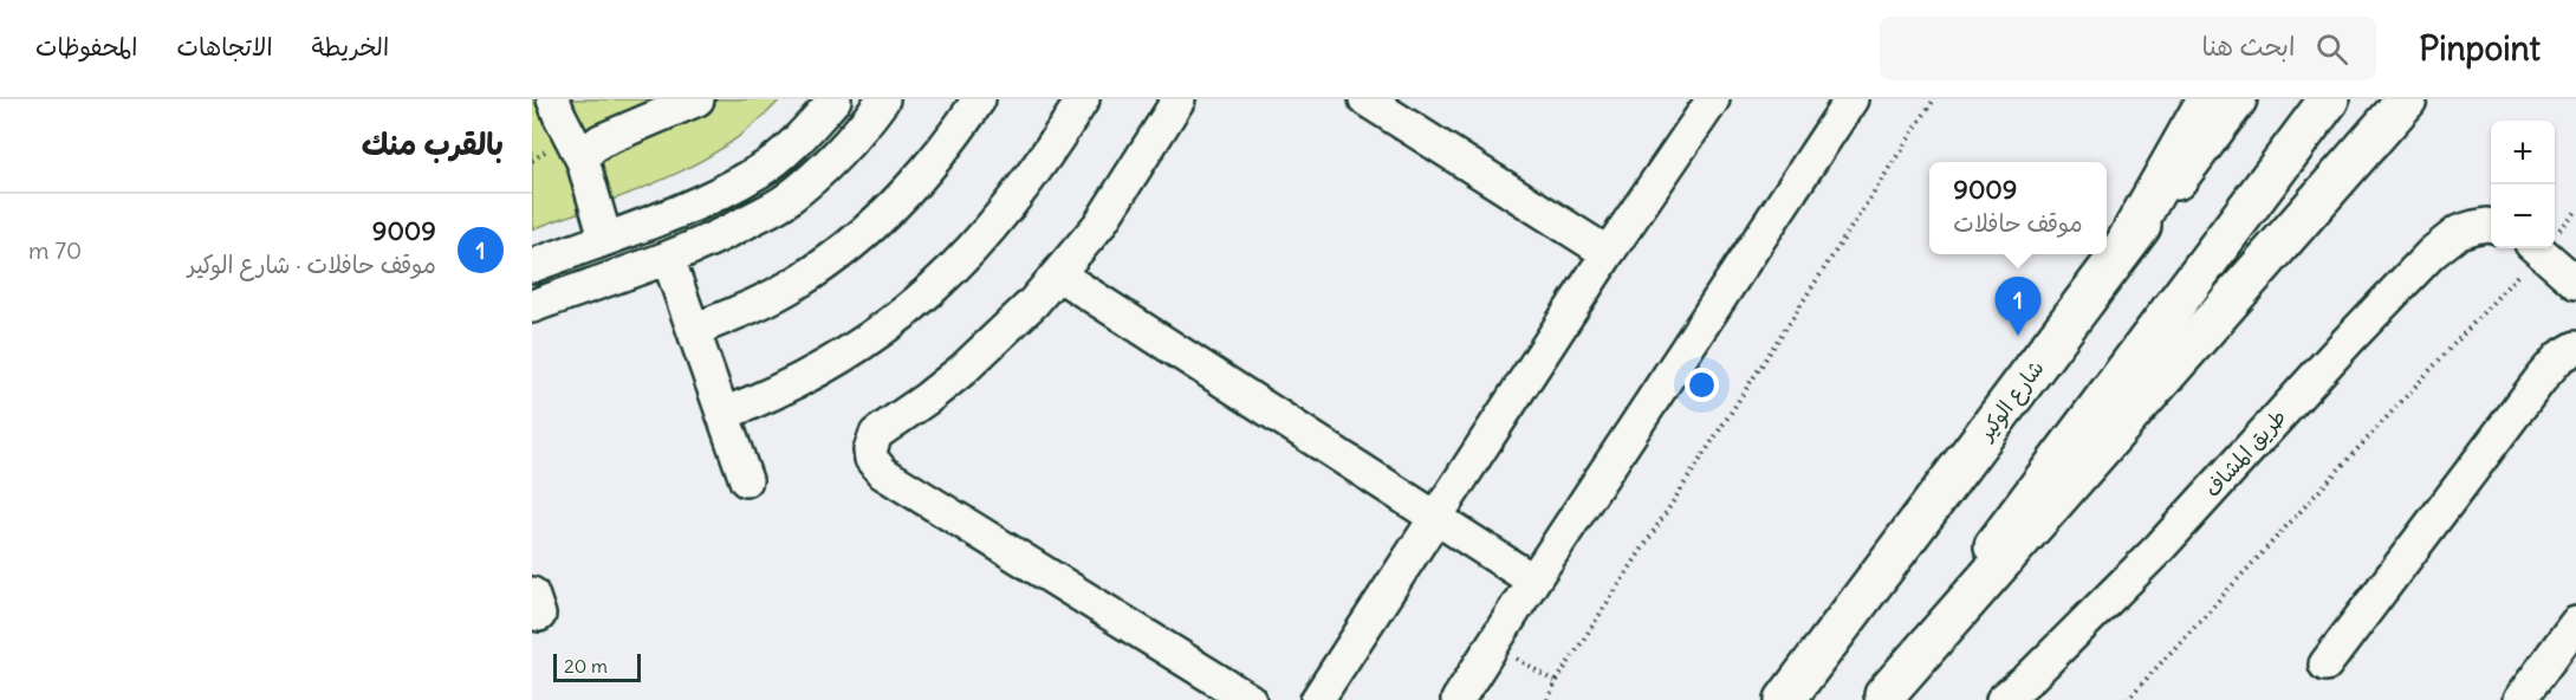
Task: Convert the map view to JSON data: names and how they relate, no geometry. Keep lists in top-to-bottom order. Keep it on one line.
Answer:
{"streets":{"main road":["شارع الوكير"],"street":["طريق المشاف"]},"scale_bar":"20 m","page":{"header":"Pinpoint","search":"ابحث هنا","nav":["الخريطة","الاتجاهات","المحفوظات"],"heading":"بالقرب منك","map_buttons":["+","−"],"popup":["9009","موقف حافلات"],"list":[{"mark":"1","name":"9009","note":"موقف حافلات · شارع الوكير","value":"70 m"}],"pins":"1","scale":"20 m"}}
